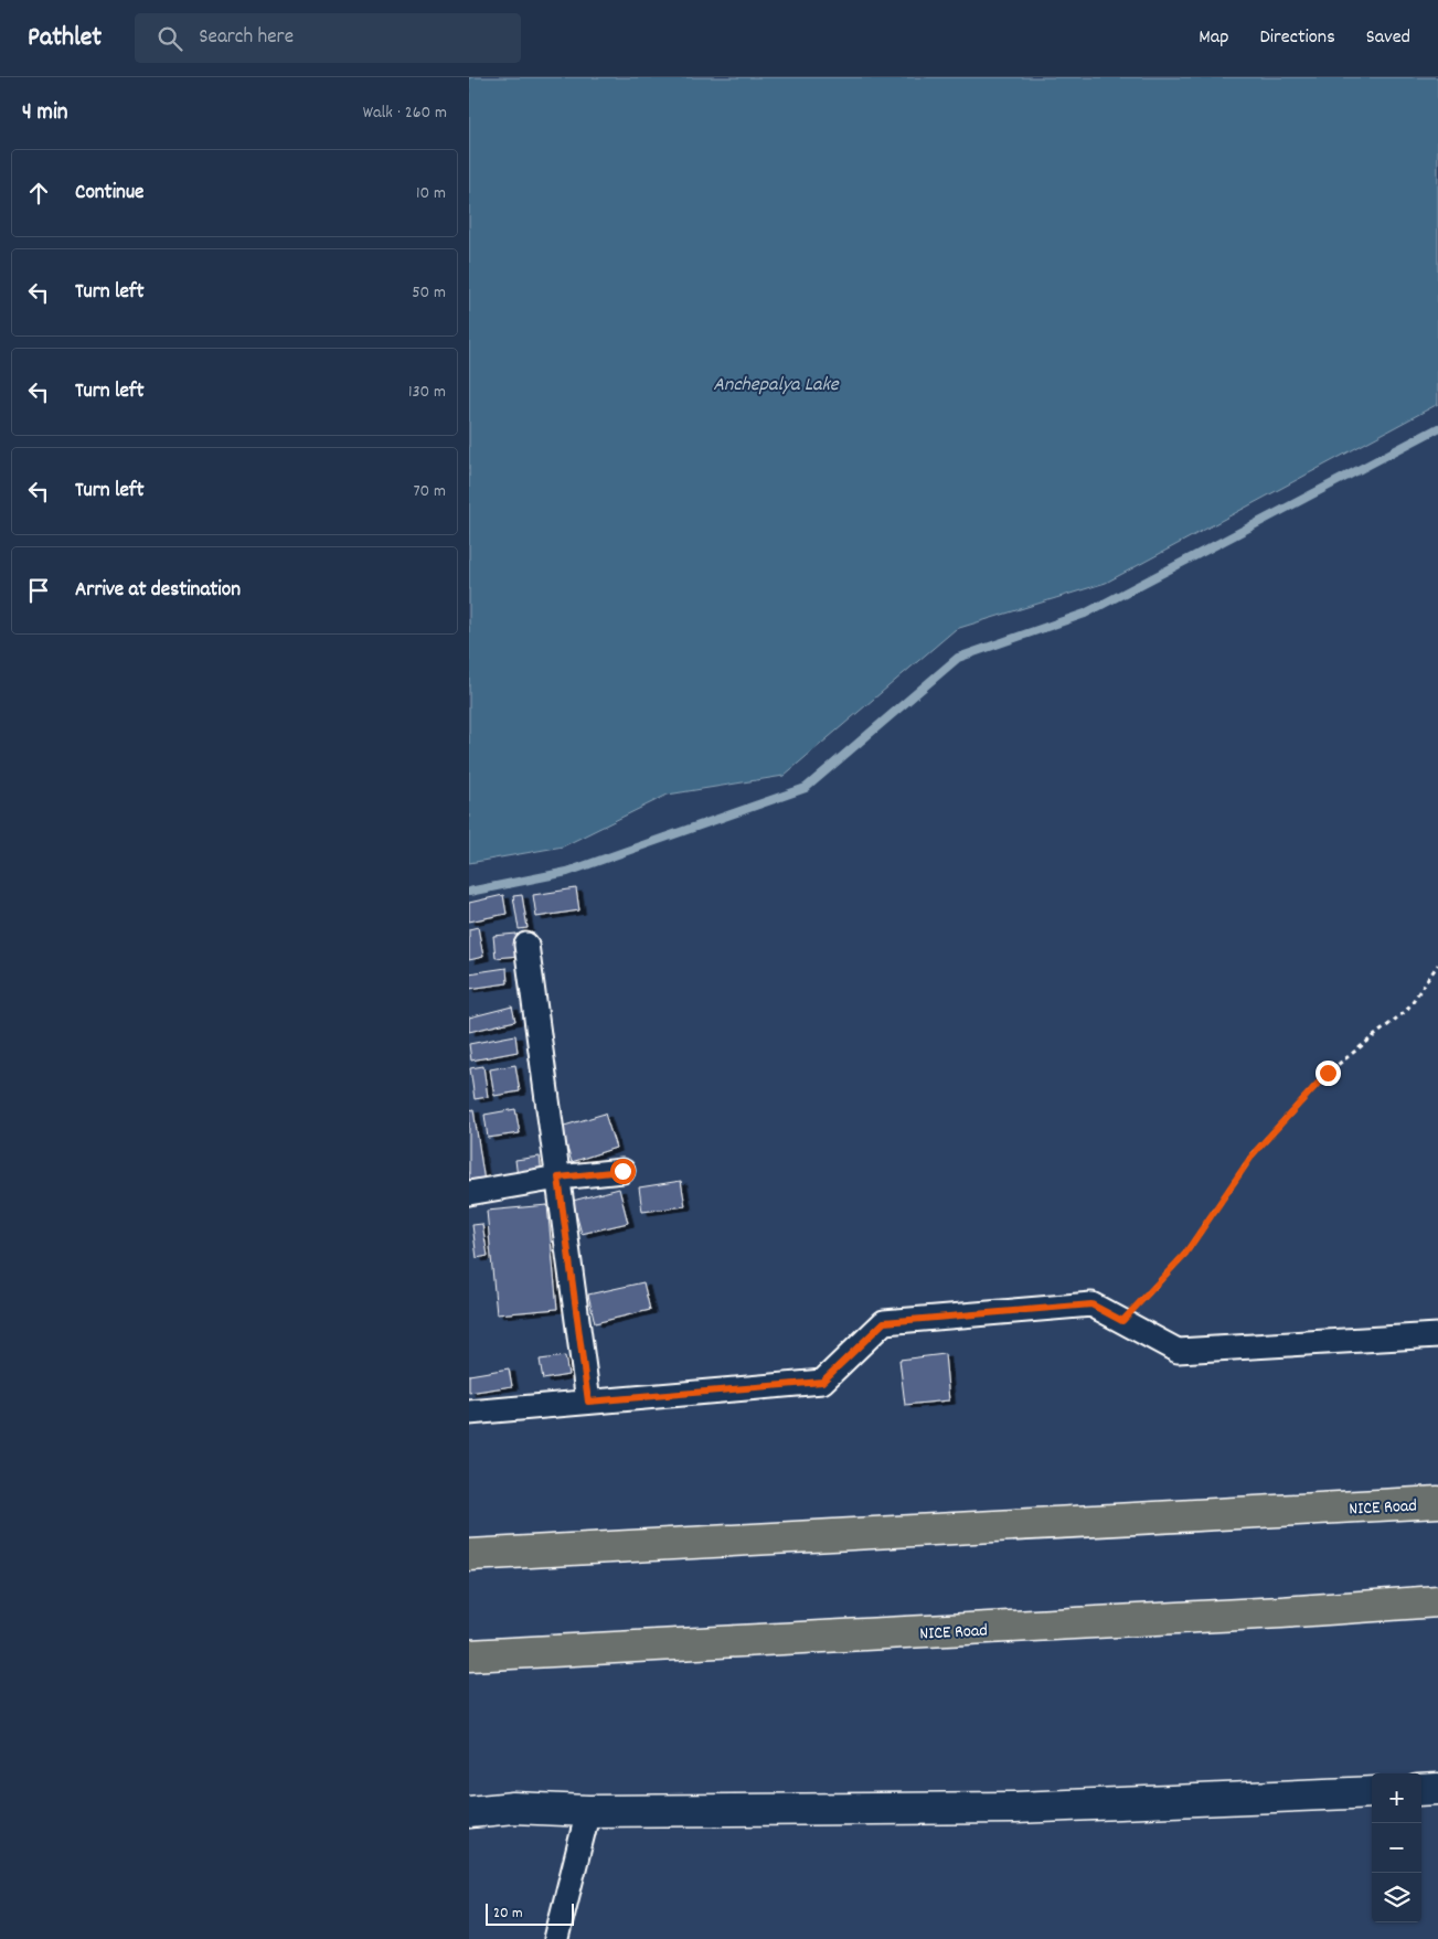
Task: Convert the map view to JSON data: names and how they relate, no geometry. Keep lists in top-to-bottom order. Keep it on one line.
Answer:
{"streets":{"highway":["NICE Road"]},"water":["Anchepalya Lake"],"scale_bar":"20 m","page":{"header":"Pathlet","search":"Search here","nav":["Map","Directions","Saved"],"heading":["4 min","Walk · 260 m"],"list":[["Continue","10 m"],["Turn left","50 m"],["Turn left","130 m"],["Turn left","70 m"],"Arrive at destination"],"map_buttons":["+","−"],"scale":"20 m"}}
